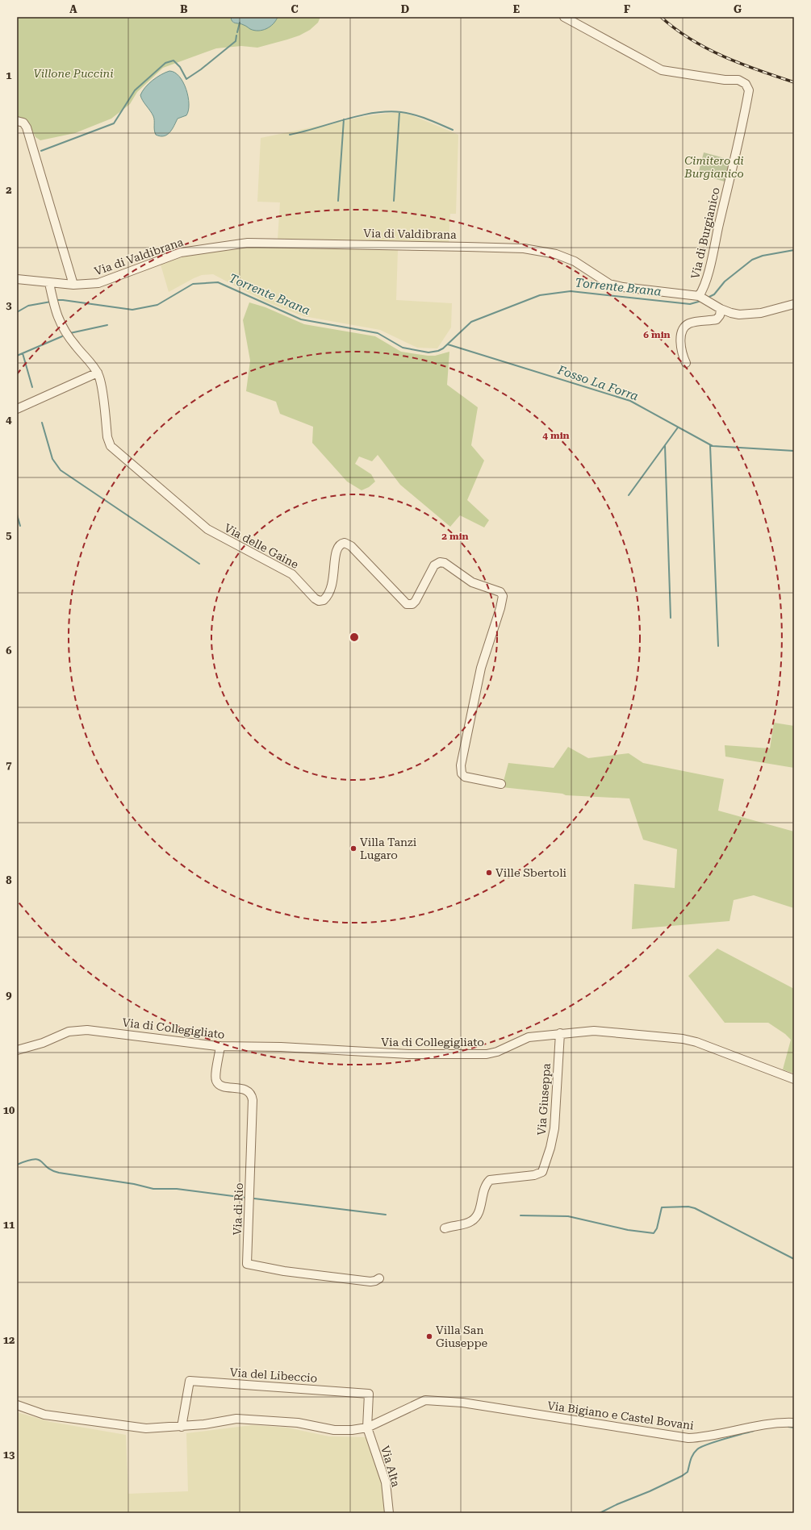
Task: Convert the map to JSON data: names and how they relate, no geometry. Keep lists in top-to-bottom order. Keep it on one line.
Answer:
{"streets":{"street":["Via di Burgianico","Via di Valdibrana","Via delle Gaine","Via di Collegigliato","Via Giuseppa","Via di Rio","Via del Libeccio","Via Bigiano e Castel Bovani","Via Alta"]},"crossings":[["Via di Burgianico","Via di Valdibrana"],["Via di Valdibrana","Via delle Gaine"],["Via di Collegigliato","Via Giuseppa"],["Via di Collegigliato","Via di Rio"],["Via del Libeccio","Via Bigiano e Castel Bovani"],["Via del Libeccio","Via Alta"],["Via Bigiano e Castel Bovani","Via Alta"]],"water":["Torrente Brana","Fosso La Forra"],"parks":["Villone Puccini","Cimitero di Burgianico"],"places":["Villa Tanzi Lugaro","Ville Sbertoli","Villa San Giuseppe"],"grid":{"columns":["A","B","C","D","E","F","G"],"rows":["1","2","3","4","5","6","7","8","9","10","11","12","13"]},"rings":["6 min","4 min","2 min"]}
